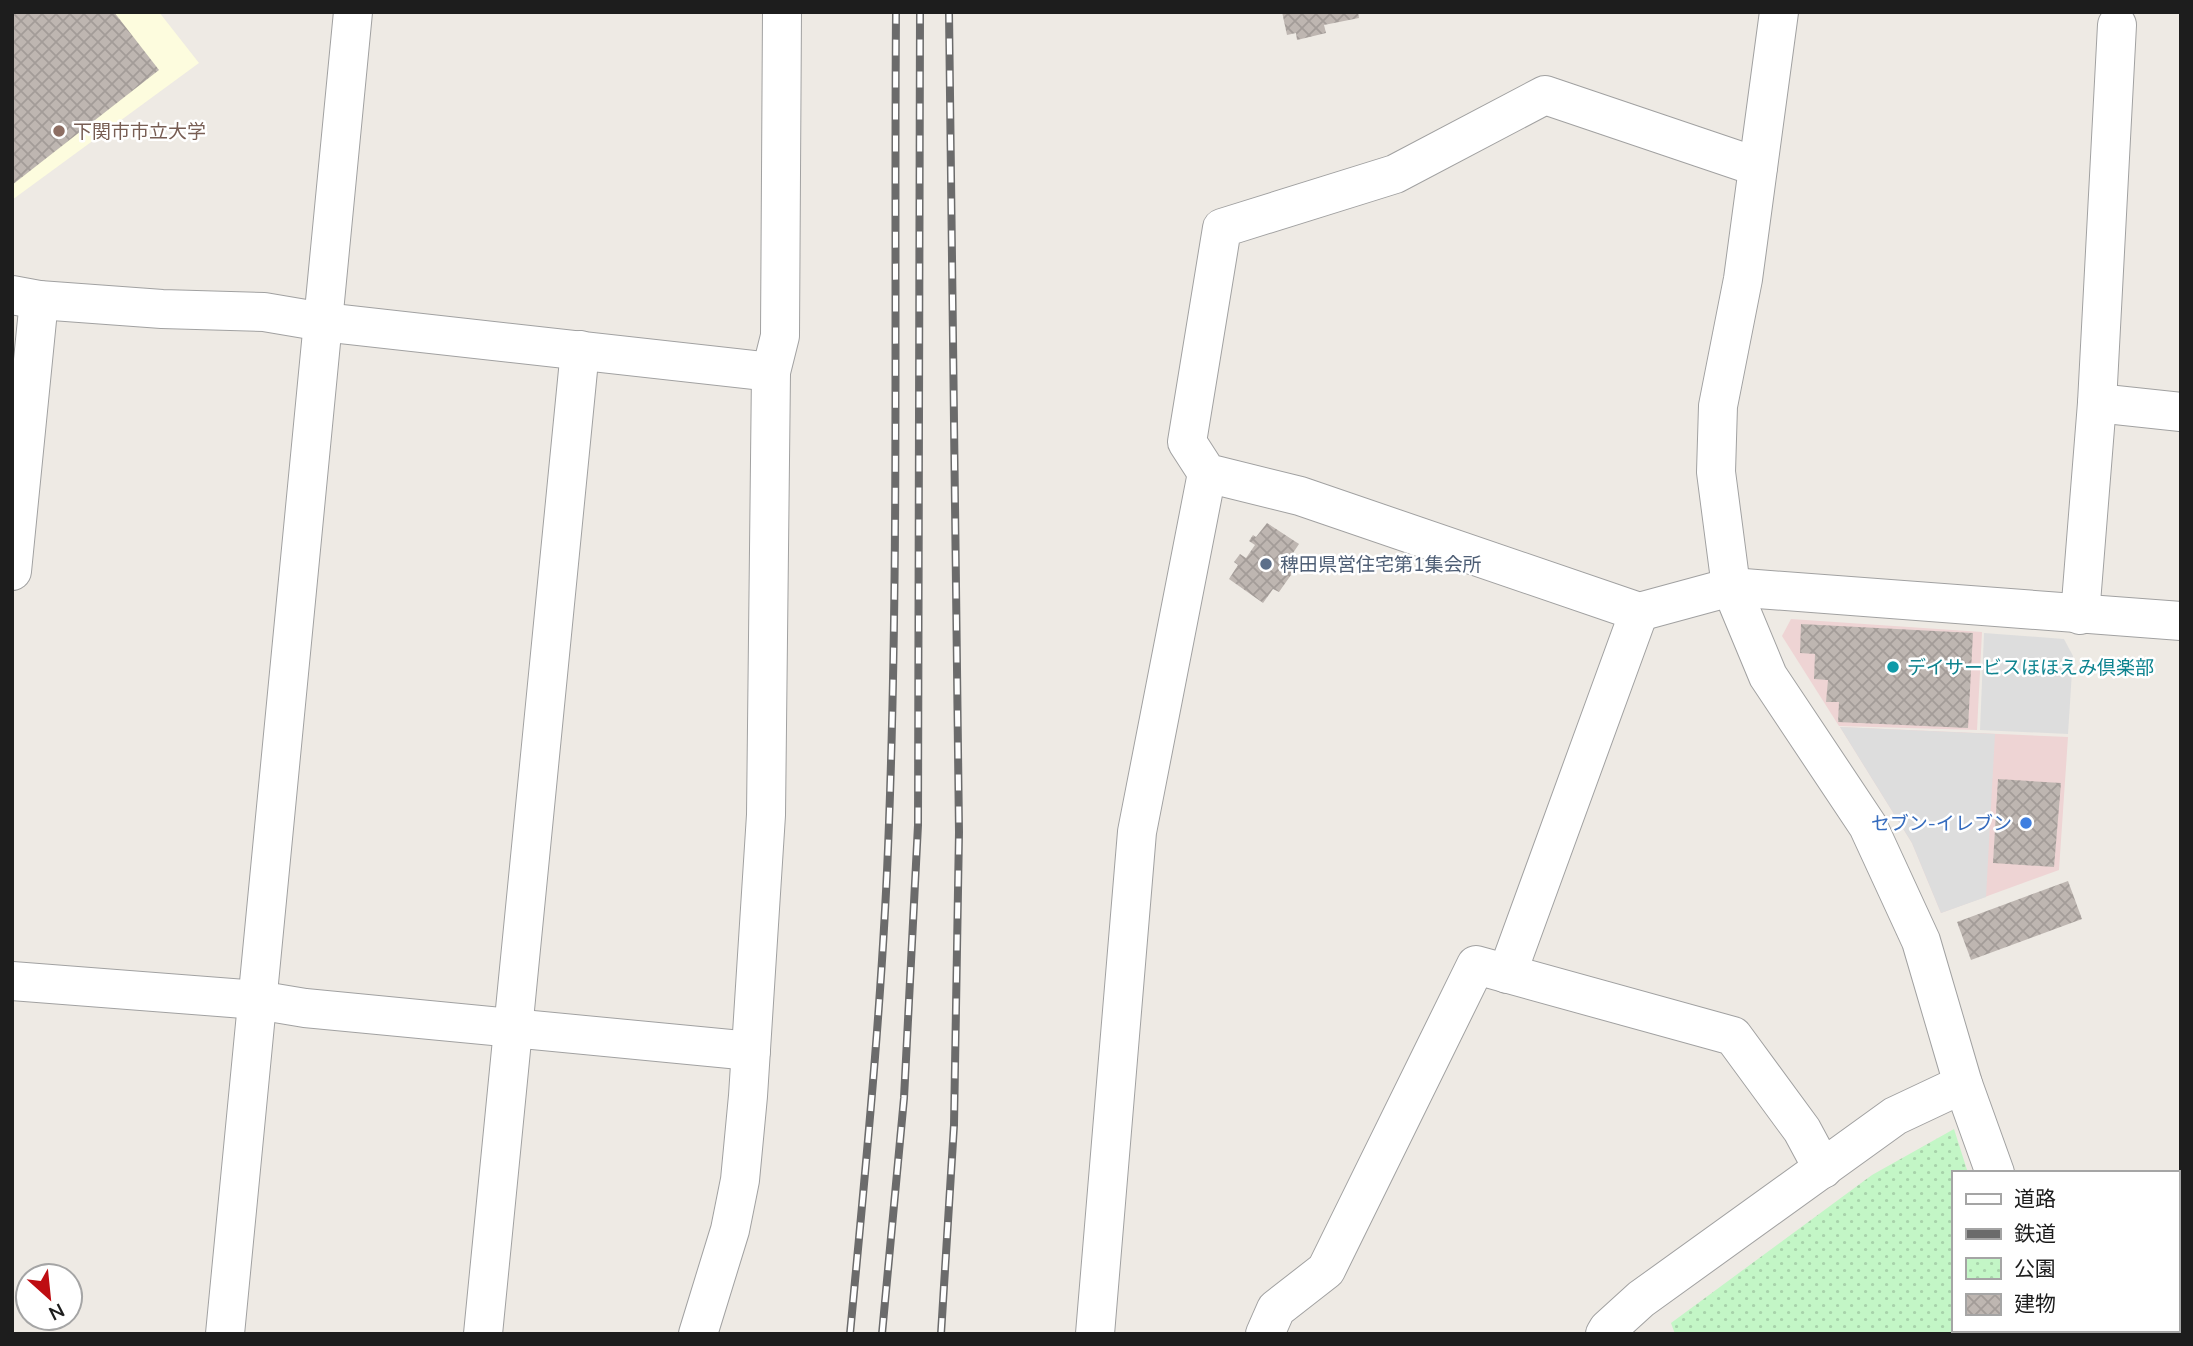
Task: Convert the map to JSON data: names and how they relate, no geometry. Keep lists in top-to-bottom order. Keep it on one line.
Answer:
{"places":["下関市市立大学","稗田県営住宅第1集会所","デイサービスほほえみ倶楽部","セブン-イレブン"],"legend":["道路","鉄道","公園","建物"],"north":"bottom right"}
